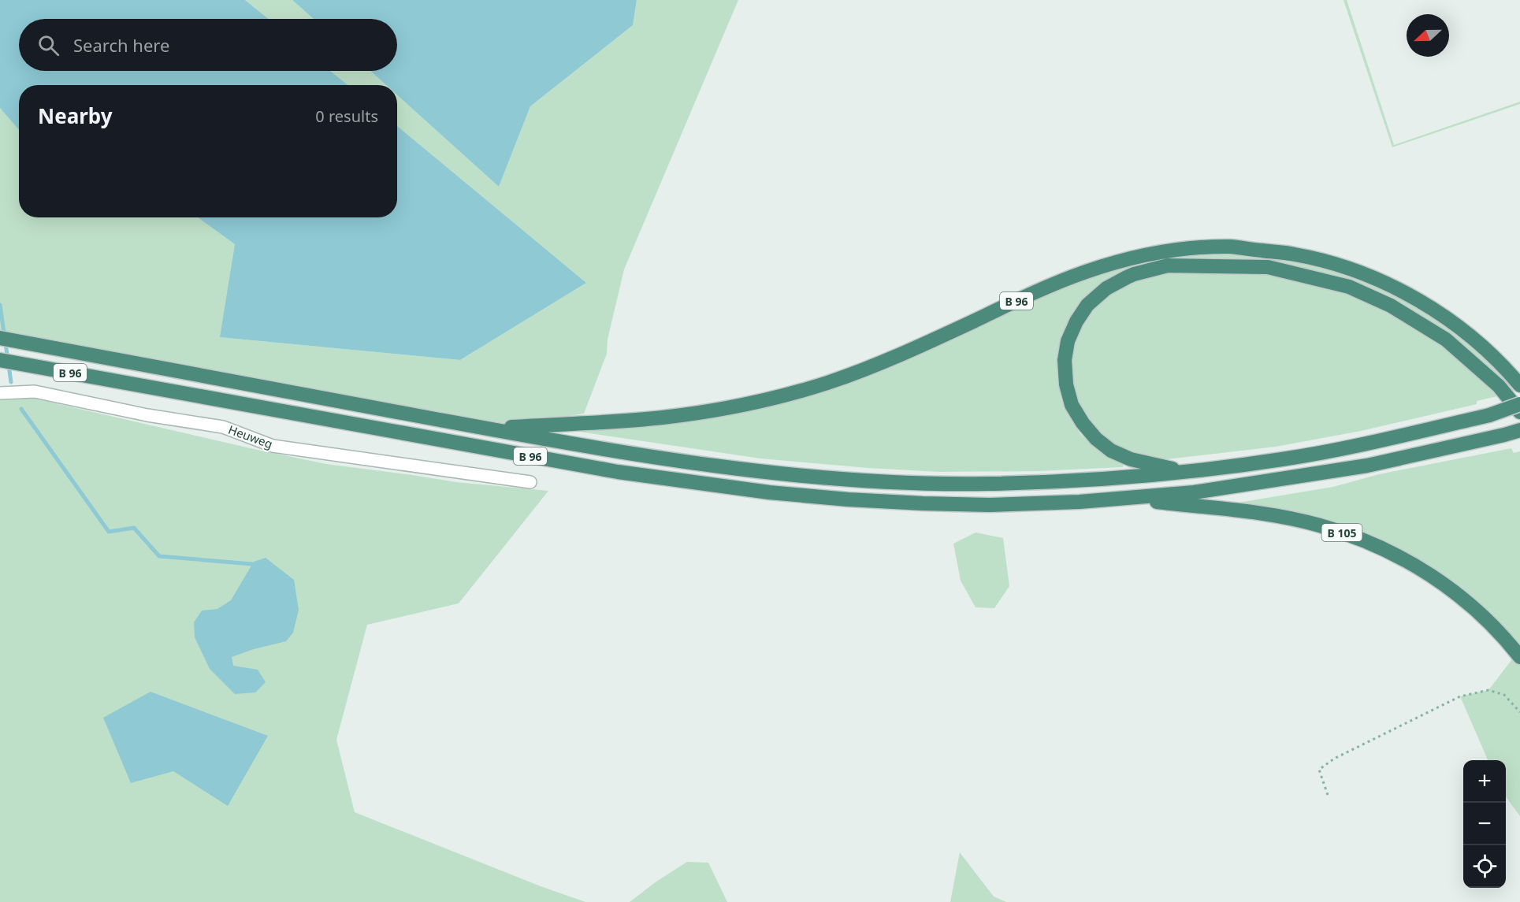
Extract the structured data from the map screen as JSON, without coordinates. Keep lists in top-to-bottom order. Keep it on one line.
{"streets":{"highway":["B 96","B 105"],"street":["Heuweg"]},"crossings":[["B 96","B 105"]],"north":"left","page":{"search":"Search here","heading":["Nearby","0 results"],"map_buttons":["+","−"]}}
